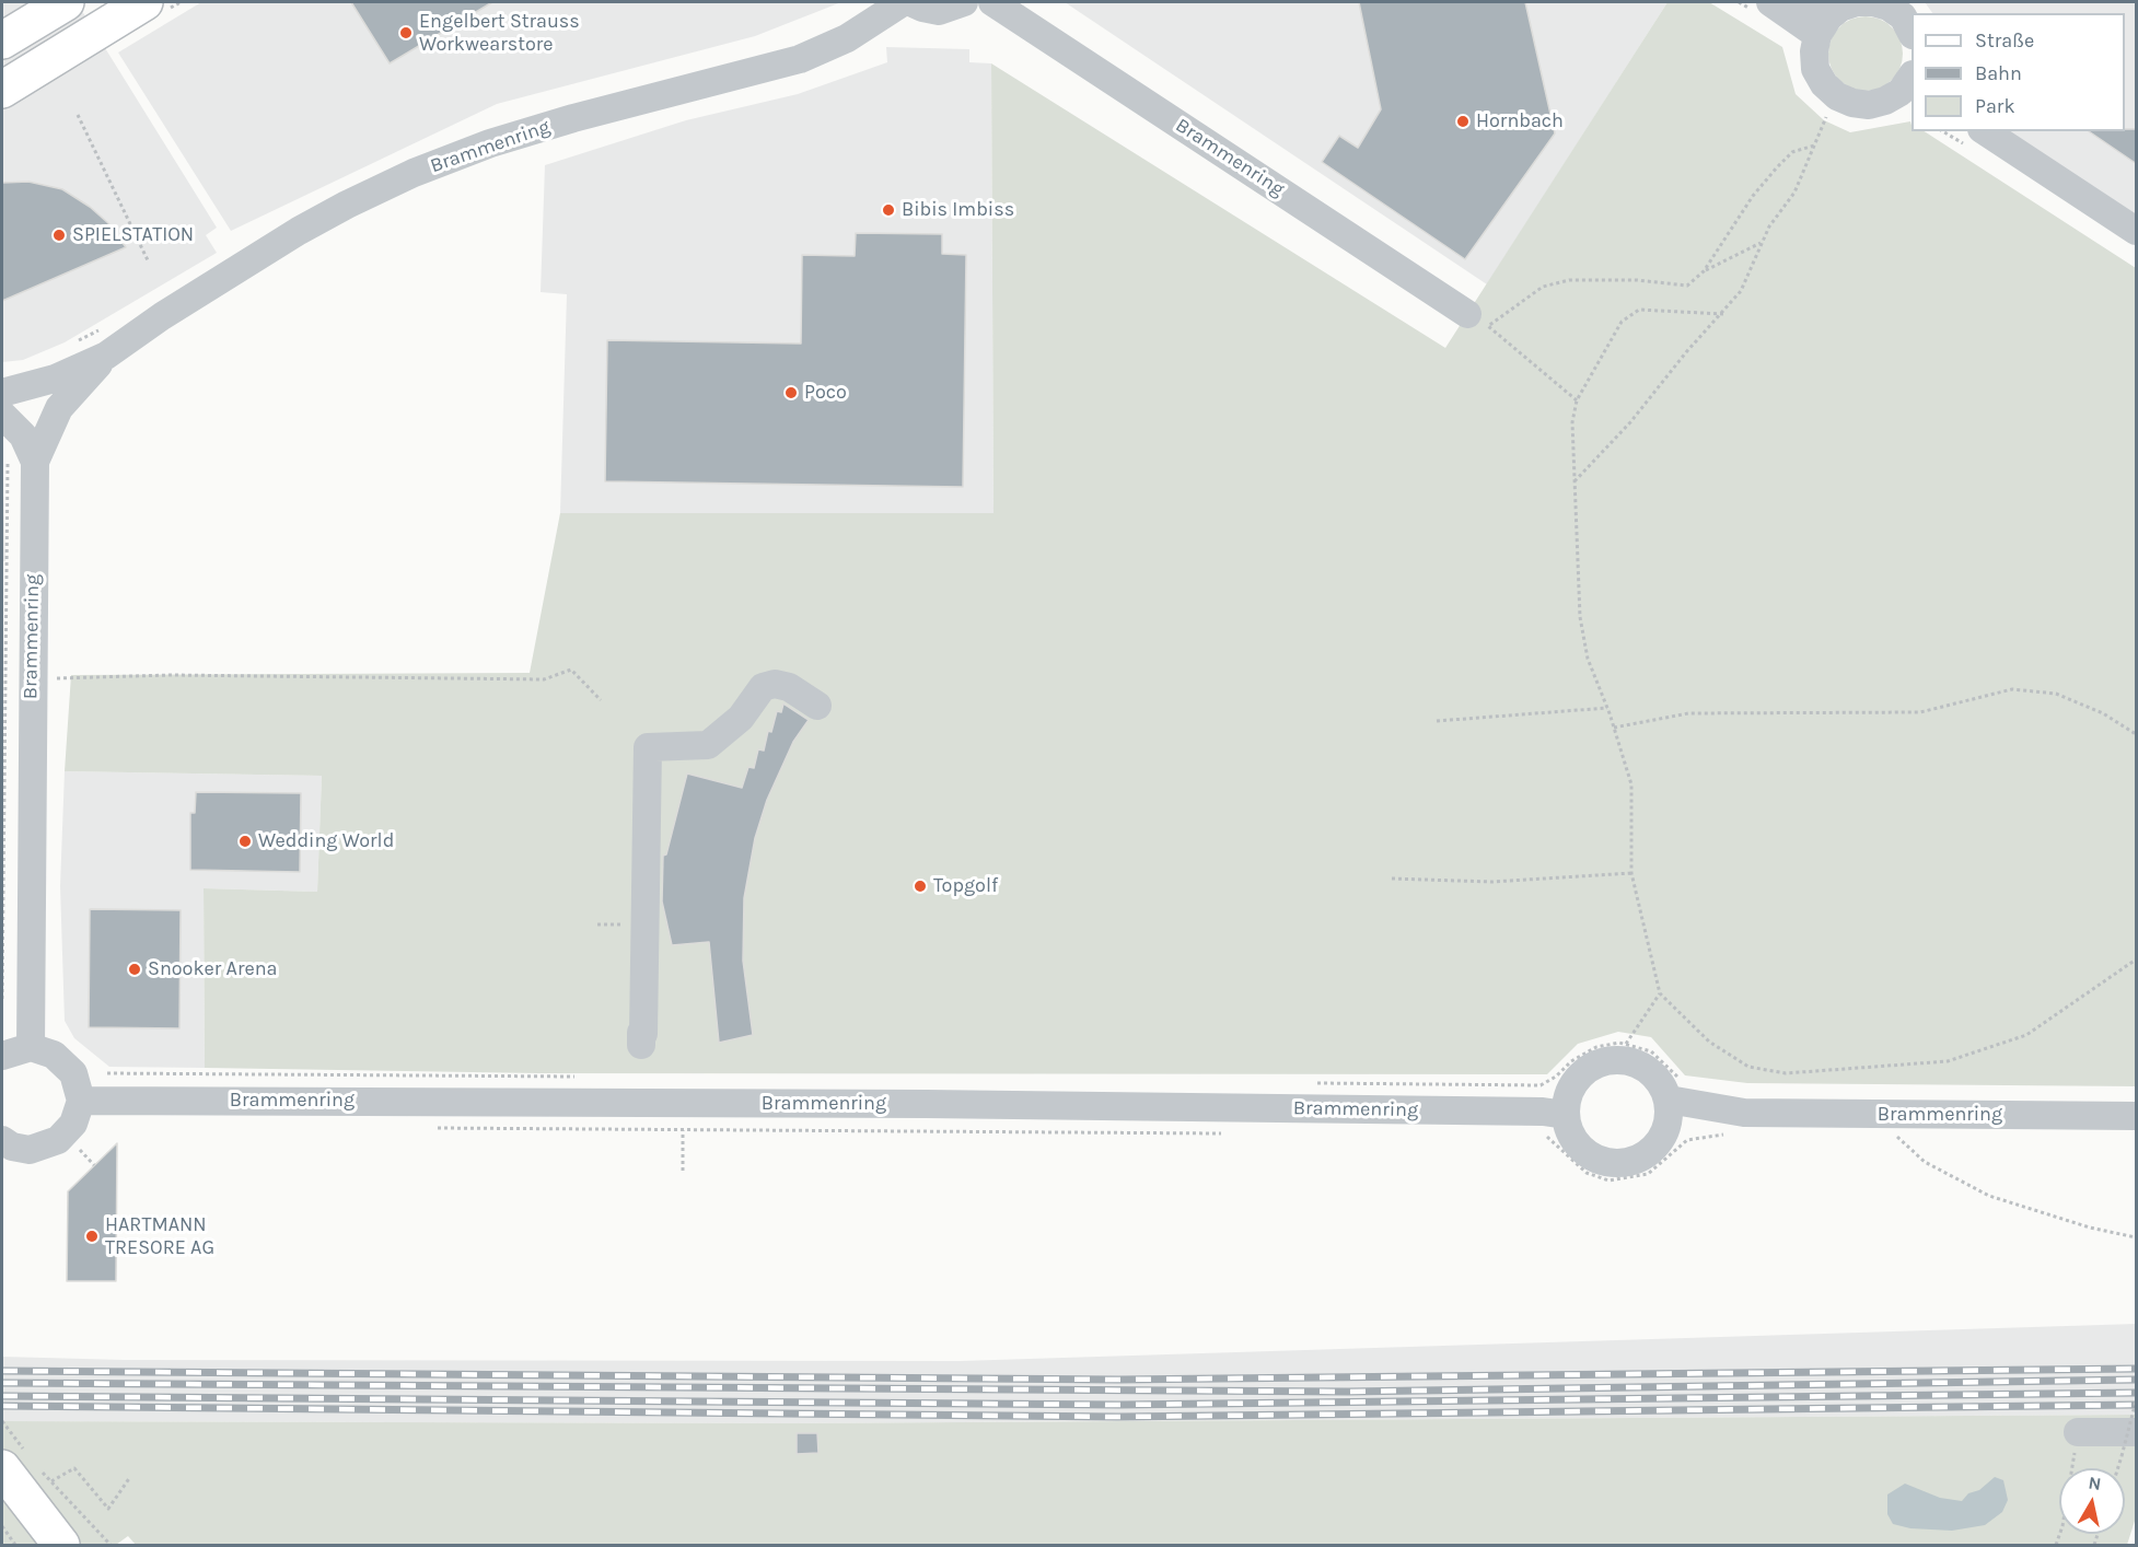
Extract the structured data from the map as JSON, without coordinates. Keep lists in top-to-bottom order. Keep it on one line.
{"streets":{"street":["Brammenring"]},"places":["Engelbert Strauss Workwearstore","Hornbach","Bibis Imbiss","SPIELSTATION","Poco","Wedding World","Topgolf","Snooker Arena","HARTMANN TRESORE AG"],"legend":["Straße","Bahn","Park"],"north":"top"}
